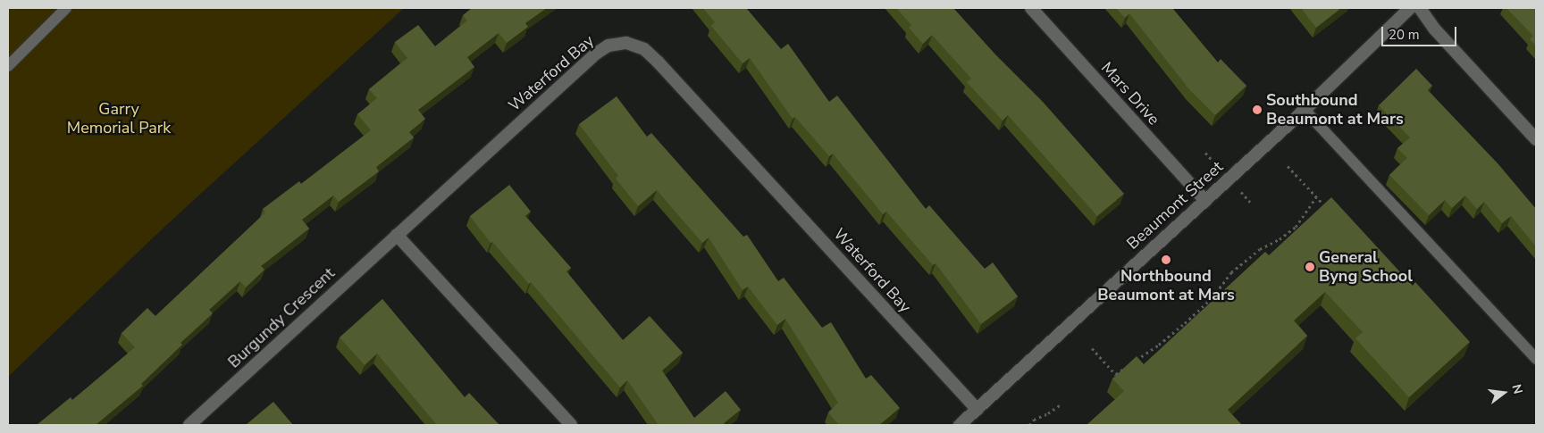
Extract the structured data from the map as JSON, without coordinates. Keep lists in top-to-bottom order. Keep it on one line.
{"streets":{"street":["Waterford Bay","Mars Drive","Beaumont Street","Burgundy Crescent"]},"crossings":[["Waterford Bay","Beaumont Street"],["Waterford Bay","Burgundy Crescent"],["Mars Drive","Beaumont Street"]],"parks":["Garry Memorial Park"],"places":["Southbound Beaumont at Mars","Northbound Beaumont at Mars","General Byng School"],"scale_bar":"20 m","north":"right"}
